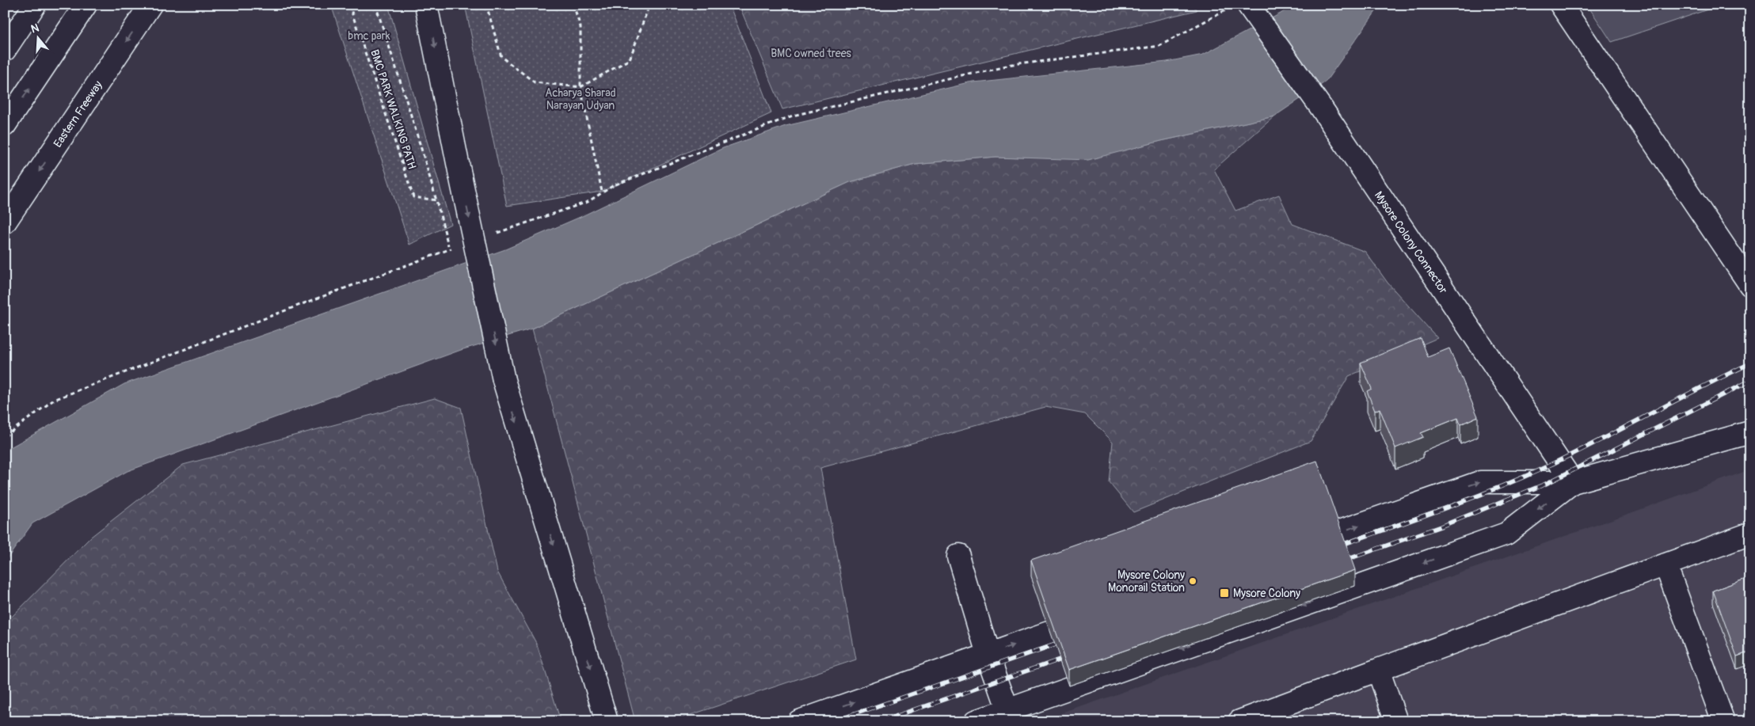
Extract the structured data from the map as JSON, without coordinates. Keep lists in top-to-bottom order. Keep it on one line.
{"streets":{"main road":["Eastern Freeway","Mysore Colony Connector"],"path":["BMC PARK WALKING PATH"]},"parks":["bmc park","BMC owned trees","Acharya Sharad Narayan Udyan"],"places":{"other":["Mysore Colony Monorail Station"],"transit":["Mysore Colony"]},"north":"top"}
